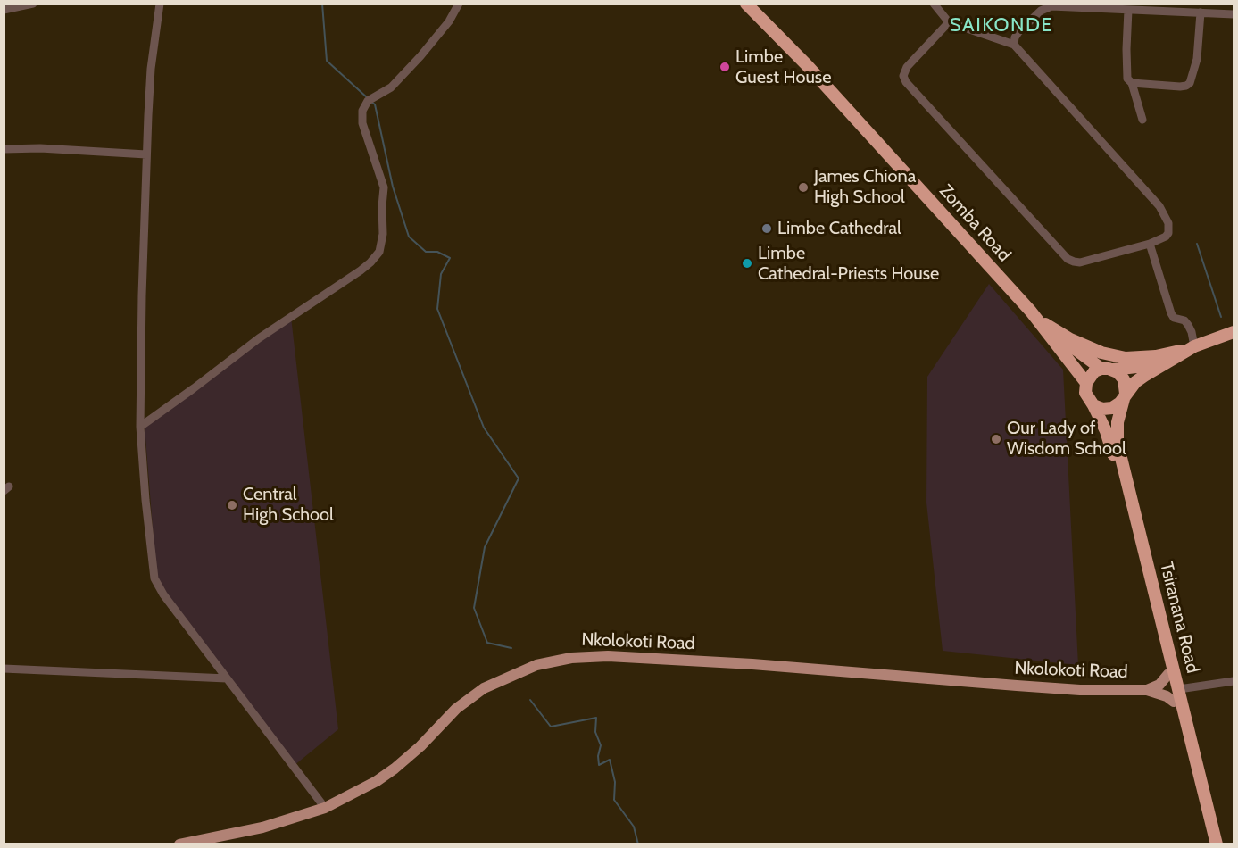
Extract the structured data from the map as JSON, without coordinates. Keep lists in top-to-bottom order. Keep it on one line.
{"streets":{"highway":["Zomba Road","Tsiranana Road"],"main road":["Nkolokoti Road"]},"crossings":[["Zomba Road","Tsiranana Road"],["Tsiranana Road","Nkolokoti Road"]],"districts":["SAIKONDE"],"places":["Limbe Guest House","James Chiona High School","Limbe Cathedral","Limbe Cathedral-Priests House","Our Lady of Wisdom School","Central High School"]}
